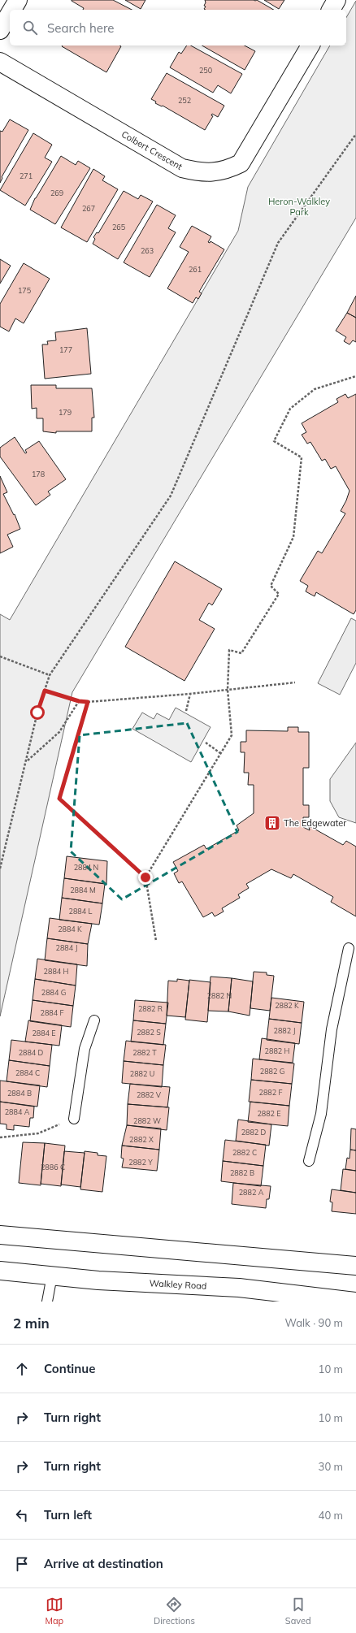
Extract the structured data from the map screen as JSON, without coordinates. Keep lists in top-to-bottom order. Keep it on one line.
{"streets":{"main road":["Colbert Crescent","Walkley Road"]},"parks":["Heron-Walkley Park"],"places":{"building":["The Edgewater"]},"house_numbers":["250","252","271","269","267","265","263","261","175","177","179","178","2884 N","2884 M","2884 L","2884 K","2884 J","2884 H","2884 G","2882 N","2882 K","2882 R","2884 F","2882 J","2882 S","2884 E","2882 H","2884 D","2882 T","2882 G","2884 C","2882 U","2882 F","2884 B","2882 V","2884 A","2882 E","2882 W","2882 D","2882 X","2882 C","2882 Y","2886 C","2882 B","2882 A"],"page":{"search":"Search here","heading":["2 min","Walk · 90 m"],"list":[["Continue","10 m"],["Turn right","10 m"],["Turn right","30 m"],["Turn left","40 m"],"Arrive at destination"],"nav":["Map","Directions","Saved"]}}
